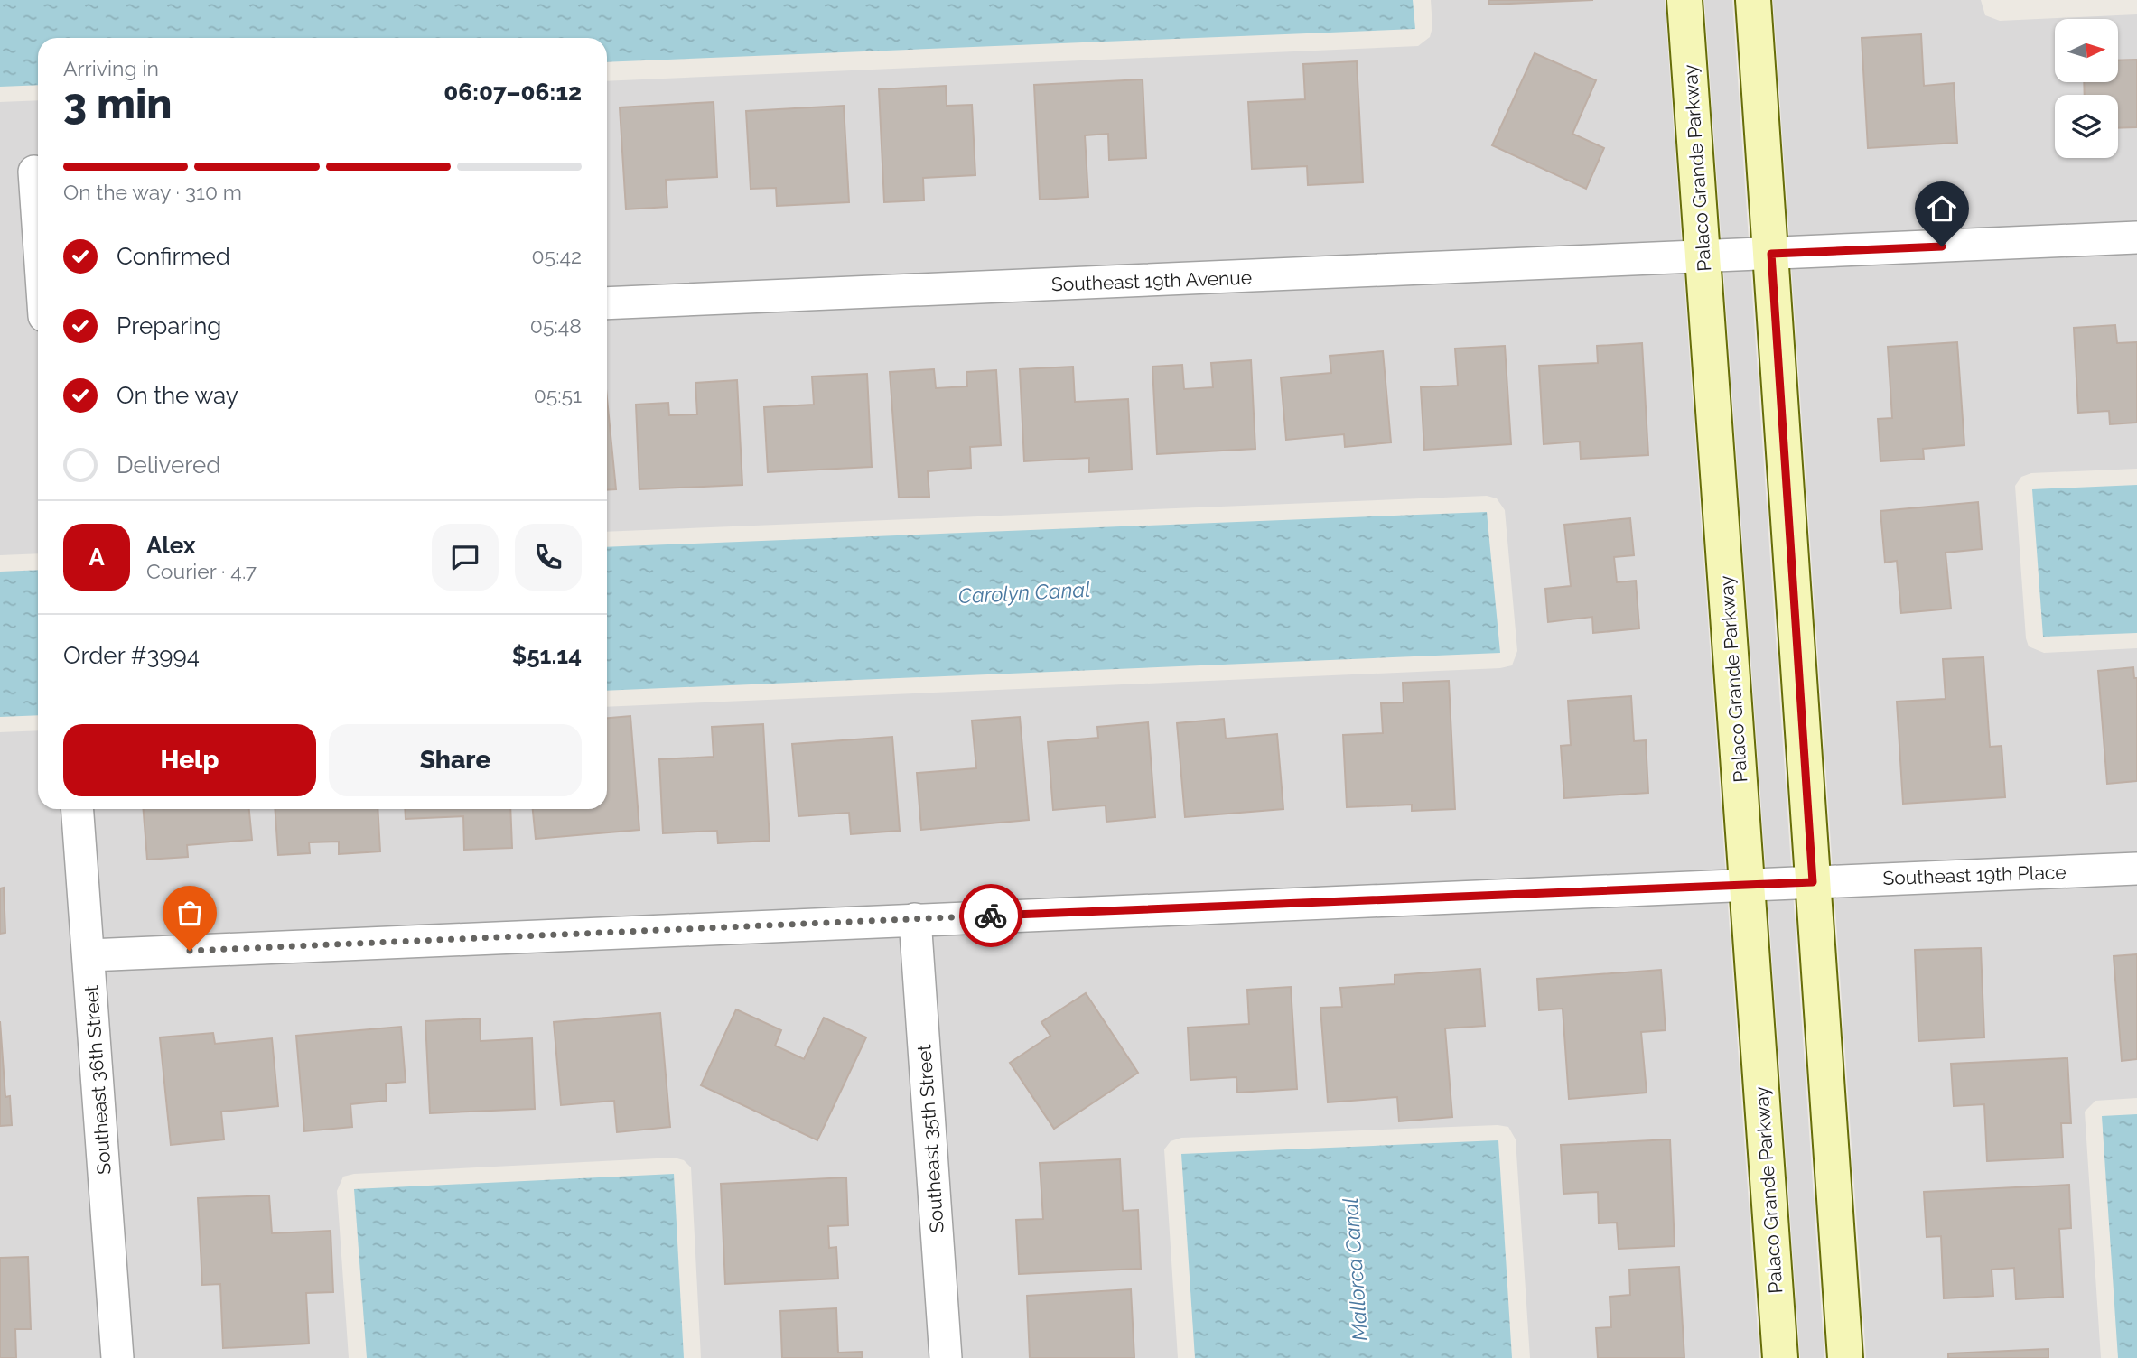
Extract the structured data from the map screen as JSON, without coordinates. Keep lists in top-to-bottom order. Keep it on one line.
{"streets":{"street":["Palaco Grande Parkway","Southeast 19th Avenue","Southeast 19th Place","Southeast 36th Street","Southeast 35th Street"]},"crossings":[["Palaco Grande Parkway","Southeast 19th Avenue"],["Palaco Grande Parkway","Southeast 19th Place"]],"water":["Carolyn Canal","Mallorca Canal"],"north":"right","page":{"heading":["3 min","Arriving in","06:07–06:12"],"panel":["Alex","Courier · 4.7","Order #3994","$51.14"],"bar":"On the way · 310 m","list":[["Confirmed","05:42"],["Preparing","05:48"],["On the way","05:51"],"Delivered"],"round":"A","buttons":["Help","Share"]}}
